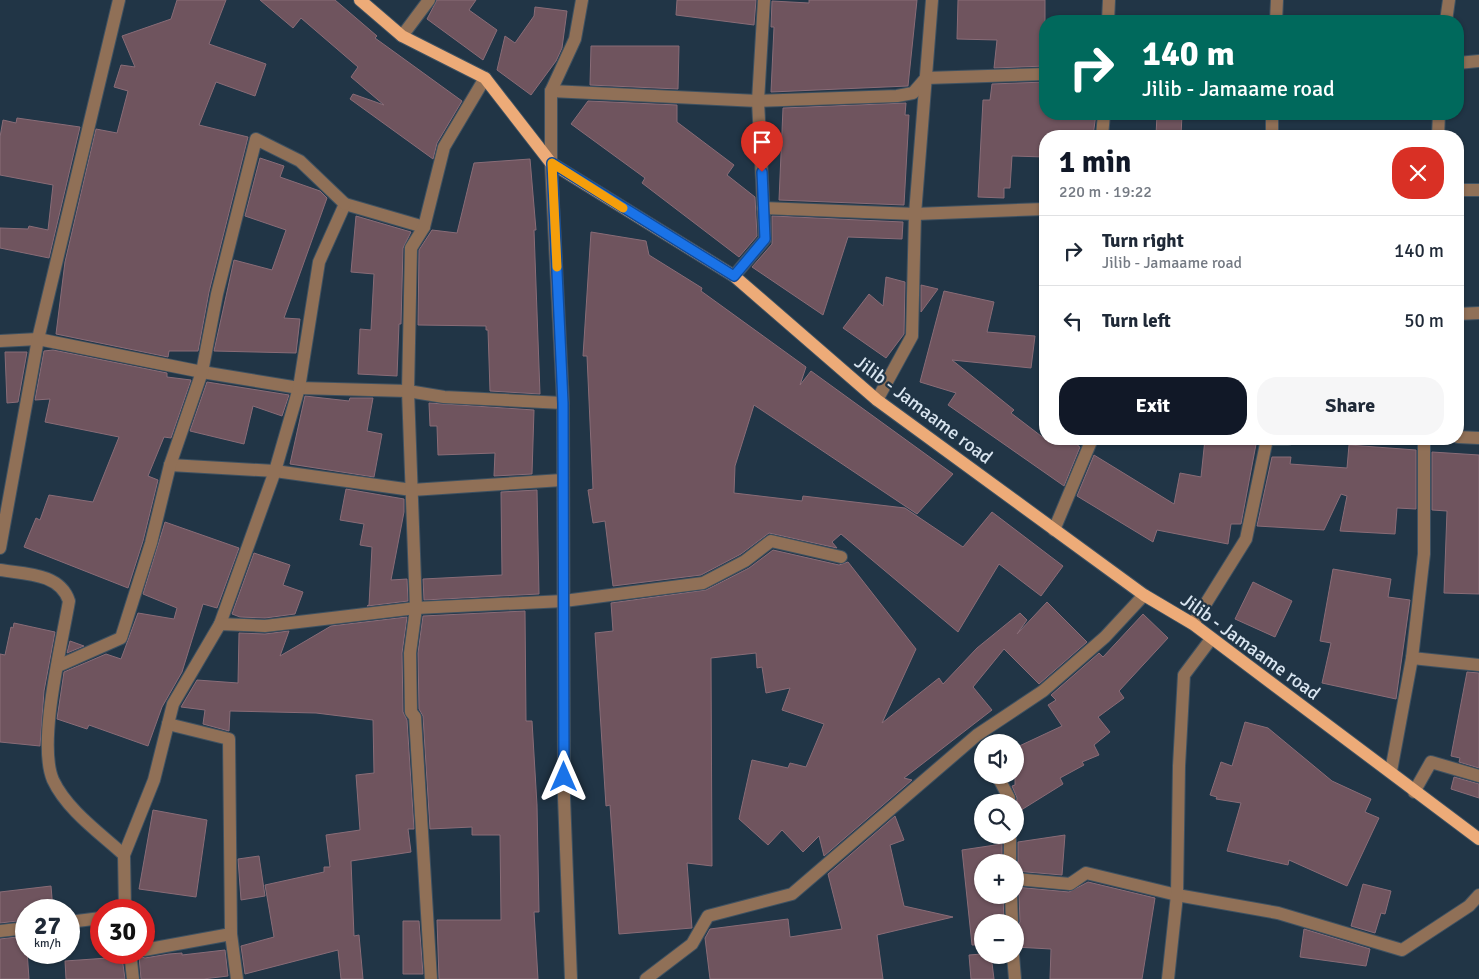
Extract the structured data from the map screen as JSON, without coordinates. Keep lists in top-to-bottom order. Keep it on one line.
{"streets":{"main road":["Jilib - Jamaame road"]},"page":{"turn":["140 m","Jilib - Jamaame road"],"heading":["1 min","220 m · 19:22"],"list":[{"name":"Turn right","note":"Jilib - Jamaame road","value":"140 m"},{"name":"Turn left","value":"50 m"}],"buttons":["Exit","Share"],"map_buttons":["+","−"],"speed":"27 km/h","limit":"30"}}
